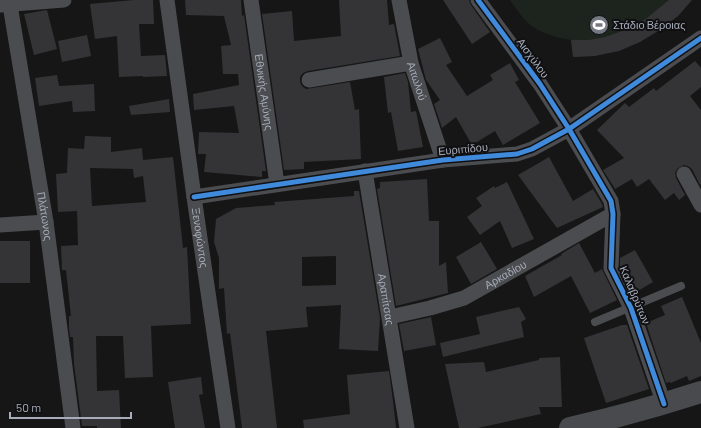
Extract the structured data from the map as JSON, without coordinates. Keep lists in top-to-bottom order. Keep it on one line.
{"streets":{"street":["Αισχύλου","Αιτωλού","Εθνικής Αμύνης","Ευριπίδου","Πλάτωνος","Ξενοφώντος","Αρκαδίου","Καλαβρύτων","Αραπίτσας"]},"crossings":[["Αισχύλου","Ευριπίδου"],["Αισχύλου","Καλαβρύτων"],["Αιτωλού","Ευριπίδου"],["Εθνικής Αμύνης","Ευριπίδου"],["Ευριπίδου","Ξενοφώντος"],["Ευριπίδου","Καλαβρύτων"],["Ευριπίδου","Αραπίτσας"],["Αρκαδίου","Καλαβρύτων"],["Αρκαδίου","Αραπίτσας"]],"places":{"sports":["Στάδιο Βέροιας"]},"scale_bar":"50 m"}
